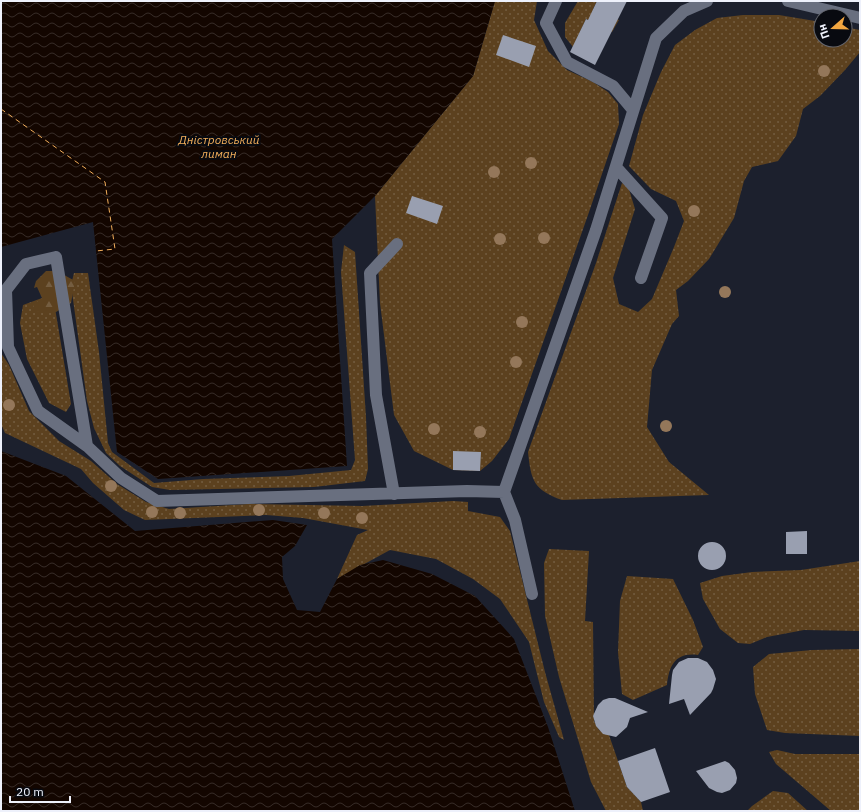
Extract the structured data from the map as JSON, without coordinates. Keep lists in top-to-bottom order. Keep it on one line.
{"water":["Дністровський лиман"],"scale_bar":"20 m","north":"left"}
